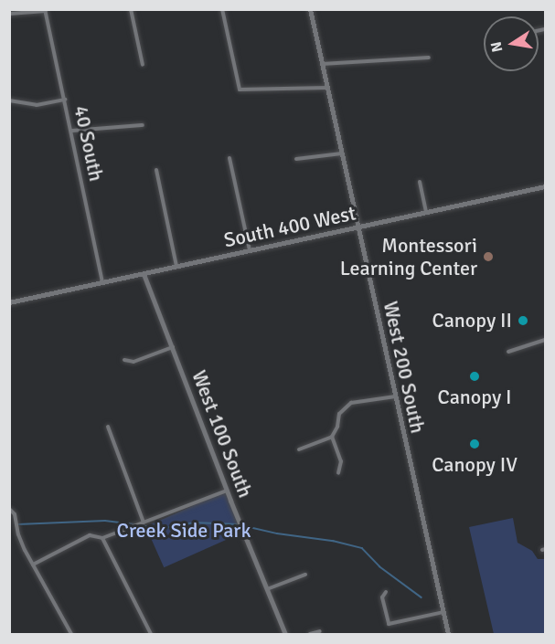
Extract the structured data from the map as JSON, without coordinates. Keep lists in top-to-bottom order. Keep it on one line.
{"streets":{"street":["40 South","South 400 West","West 200 South","West 100 South"]},"crossings":[["40 South","South 400 West"],["South 400 West","West 200 South"],["South 400 West","West 100 South"]],"parks":["Creek Side Park"],"places":["Montessori Learning Center","Canopy II","Canopy I","Canopy IV"],"north":"left"}
